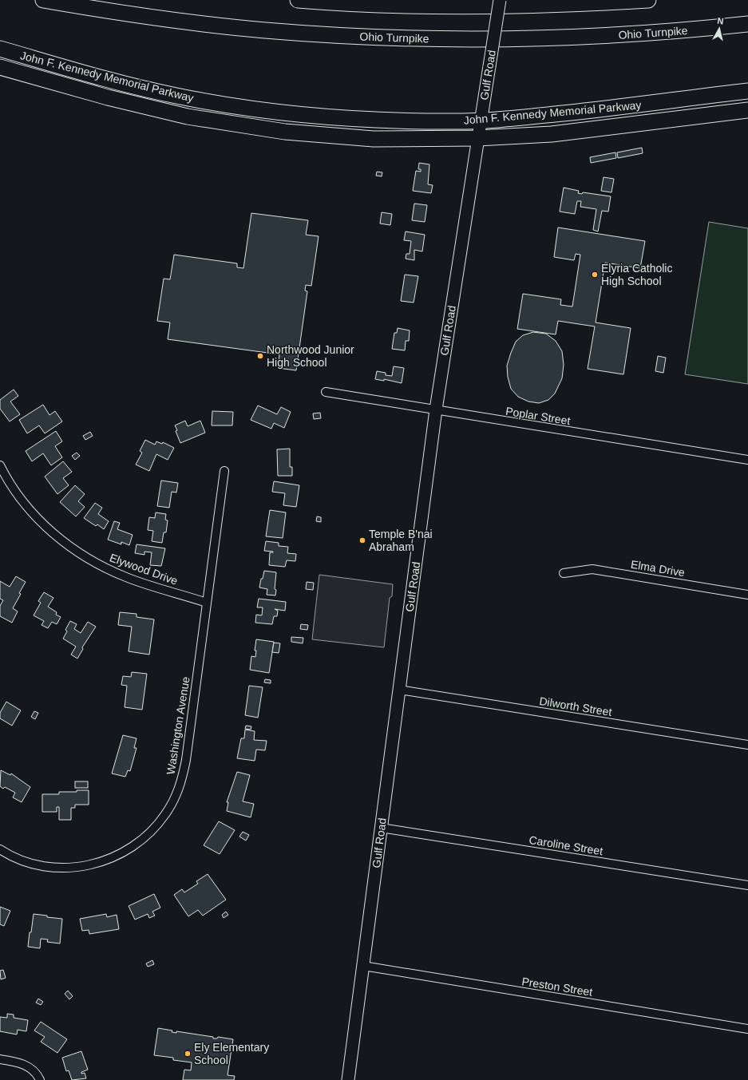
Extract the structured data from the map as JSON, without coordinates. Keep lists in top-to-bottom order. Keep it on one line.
{"streets":{"highway":["Ohio Turnpike","John F. Kennedy Memorial Parkway"],"street":["Gulf Road","Poplar Street","Elma Drive","Elywood Drive","Dilworth Street","Washington Avenue","Caroline Street","Preston Street"]},"crossings":[["Gulf Road","John F. Kennedy Memorial Parkway"],["Gulf Road","Poplar Street"],["Gulf Road","Dilworth Street"],["Gulf Road","Caroline Street"],["Gulf Road","Preston Street"],["Elywood Drive","Washington Avenue"]],"places":["Elyria Catholic High School","Northwood Junior High School","Temple B'nai Abraham","Ely Elementary School"],"north":"top"}
